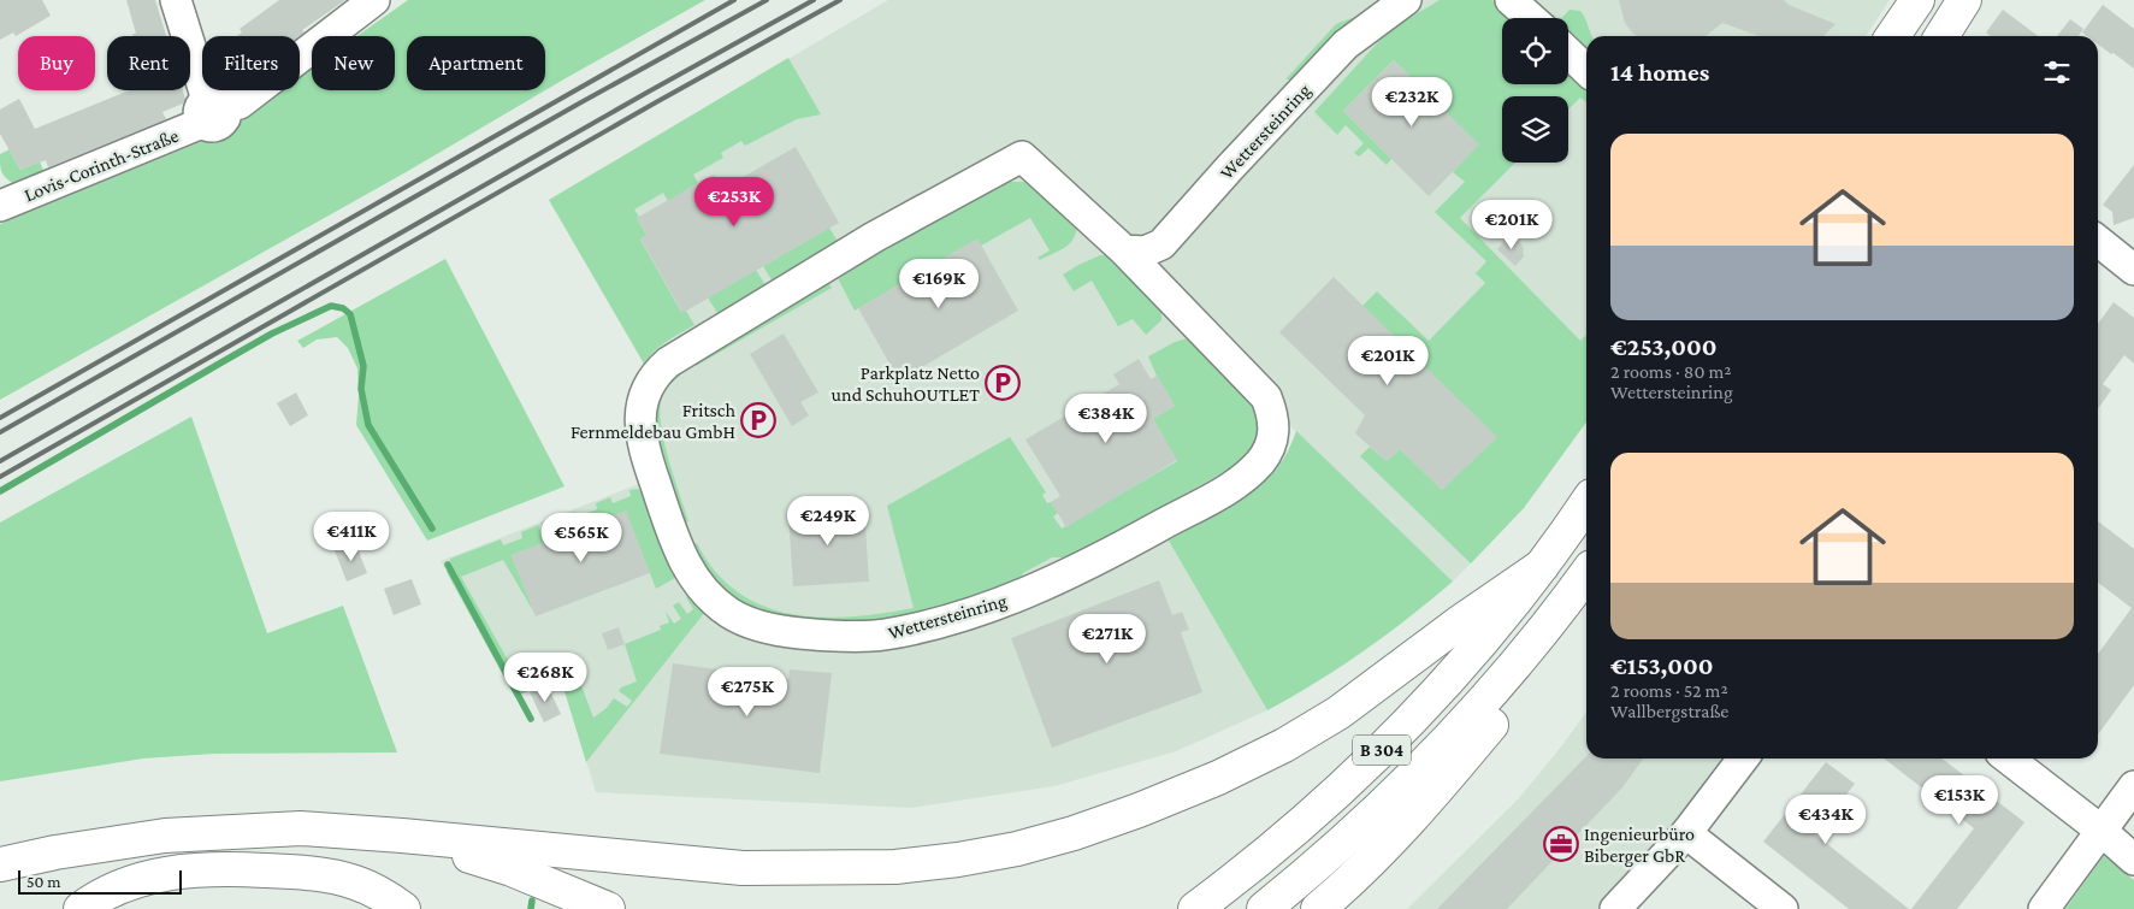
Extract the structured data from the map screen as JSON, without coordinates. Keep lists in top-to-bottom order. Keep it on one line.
{"streets":{"main road":["B 304"],"street":["Wettersteinring","Lovis-Corinth-Straße"]},"places":{"parking":["Parkplatz Netto und SchuhOUTLET","Fritsch Fernmeldebau GmbH"],"office":["Ingenieurbüro Biberger GbR"]},"scale_bar":"50 m","page":{"chip":["Buy","Rent","Filters","New","Apartment"],"heading":"14 homes","price":["€232K","€253K","€201K","€169K","€201K","€384K","€249K","€411K","€565K","€271K","€268K","€275K","€153K","€434K"],"list":[{"name":"€253,000","note":"2 rooms · 80 m² · Wettersteinring"},{"name":"€153,000","note":"2 rooms · 52 m² · Wallbergstraße"}],"scale":"50 m"}}
